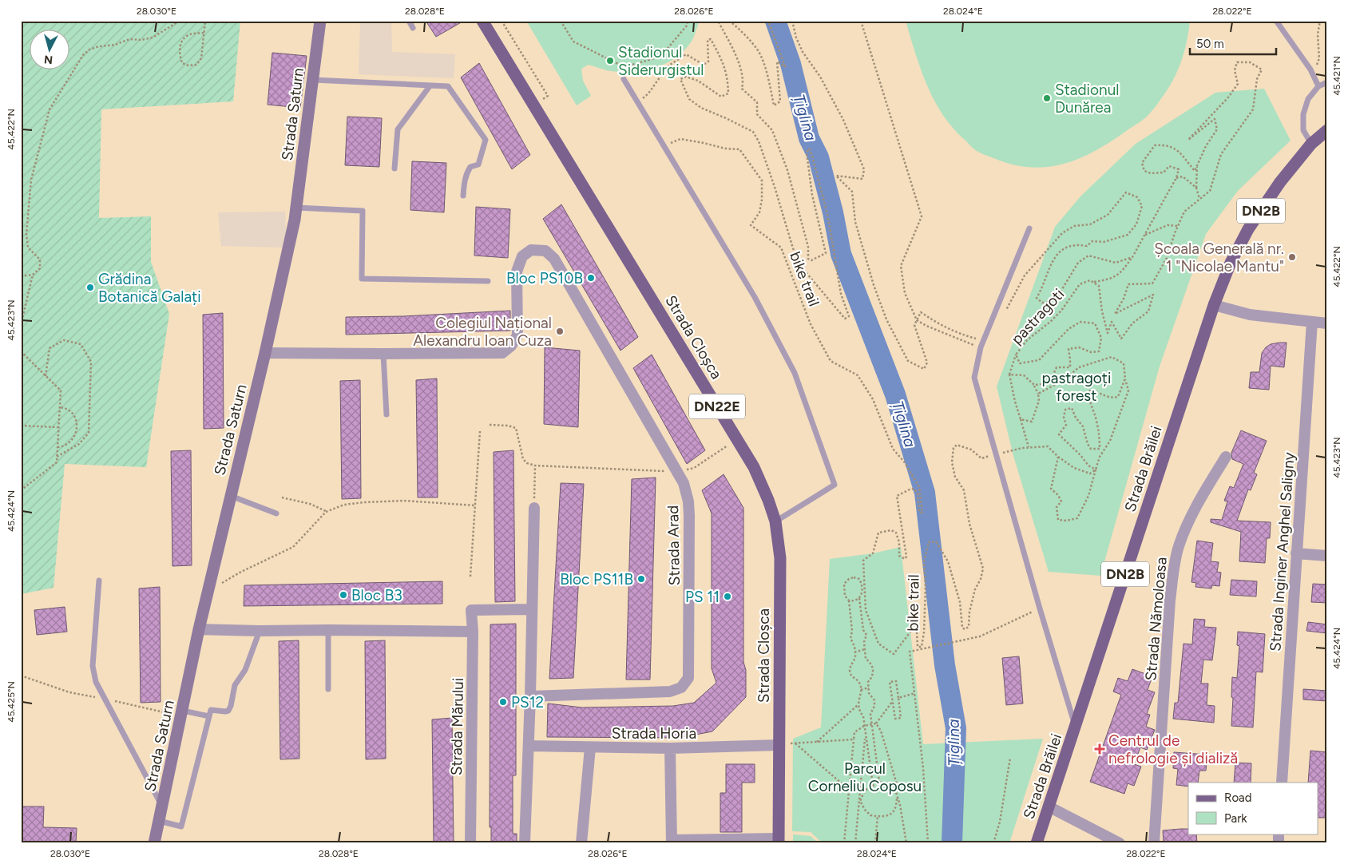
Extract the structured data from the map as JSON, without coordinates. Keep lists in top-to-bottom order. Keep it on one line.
{"streets":{"main road":["DN2B","Strada Cloșca","DN22E","Strada Brăilei"],"street":["Strada Saturn","Strada Arad","Strada Inginer Anghel Saligny","Strada Nămoloasa","Strada Mărului","Strada Horia"],"path":["bike trail","pastragoti"]},"crossings":[["Strada Cloșca","Strada Horia"]],"water":["Țiglina"],"parks":["pastragoți forest","Parcul Corneliu Coposu"],"places":{"other":["Stadionul Siderurgistul","Stadionul Dunărea","Școala Generală nr. 1 \"Nicolae Mantu\"","Bloc PS10B","Grădina Botanică Galați","Colegiul Național Alexandru Ioan Cuza","Bloc PS11B","Bloc B3","PS 11","PS12"],"health":["Centrul de nefrologie și dializă"]},"legend":["Road","Park"],"scale_bar":"50 m","north":"bottom","coordinates":["28.030°E","28.028°E","28.026°E","28.024°E","28.022°E","45.421°N","45.422°N","45.423°N","45.424°N","45.425°N"]}
